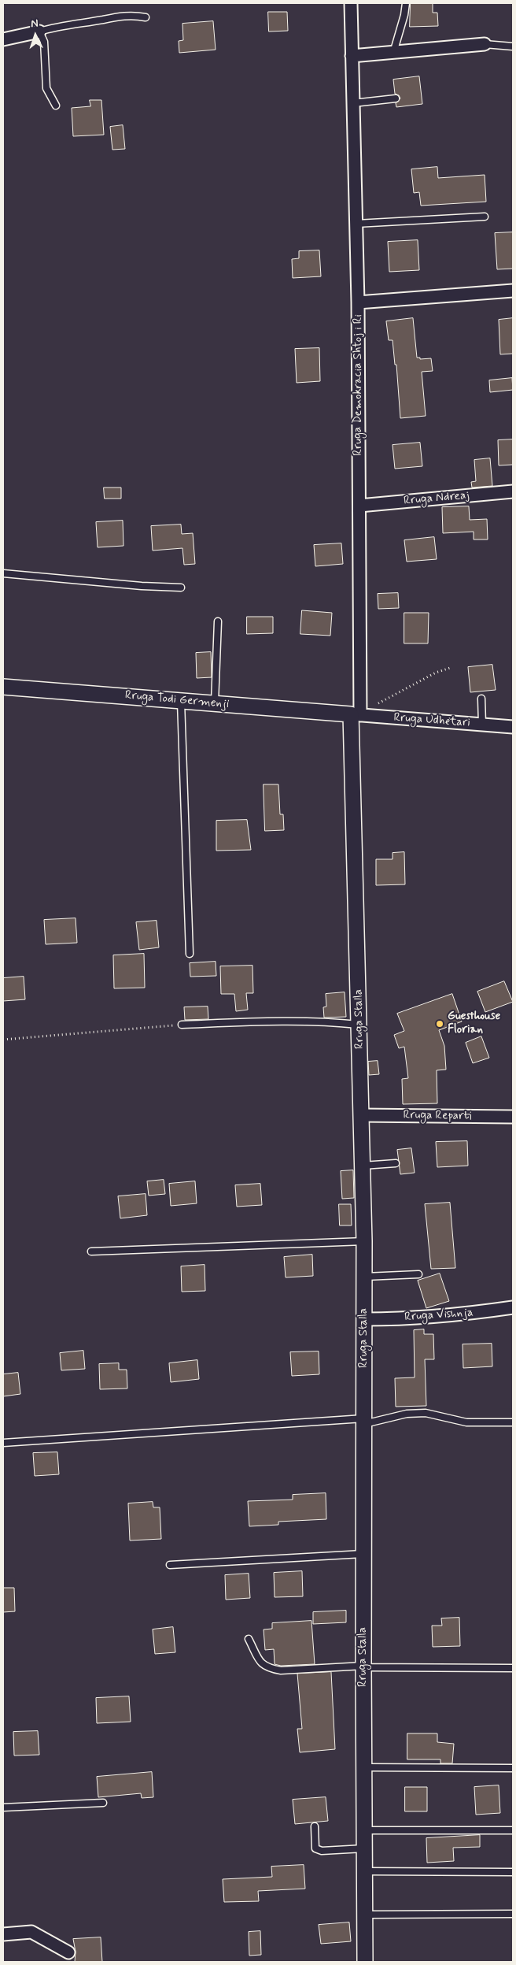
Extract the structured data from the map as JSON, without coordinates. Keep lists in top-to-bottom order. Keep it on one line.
{"streets":{"street":["Rruga Demokracia Shtoj i Ri","Rruga Ndreaj","Rruga Todi Germenji","Rruga Udhëtari","Rruga Stalla","Rruga Reparti","Rruga Vishnja"]},"crossings":[["Rruga Demokracia Shtoj i Ri","Rruga Ndreaj"],["Rruga Demokracia Shtoj i Ri","Rruga Todi Germenji"],["Rruga Demokracia Shtoj i Ri","Rruga Udhëtari"],["Rruga Demokracia Shtoj i Ri","Rruga Stalla"],["Rruga Todi Germenji","Rruga Udhëtari"],["Rruga Todi Germenji","Rruga Stalla"],["Rruga Udhëtari","Rruga Stalla"],["Rruga Stalla","Rruga Reparti"],["Rruga Stalla","Rruga Vishnja"]],"places":["Guesthouse Florian"],"north":"top"}
